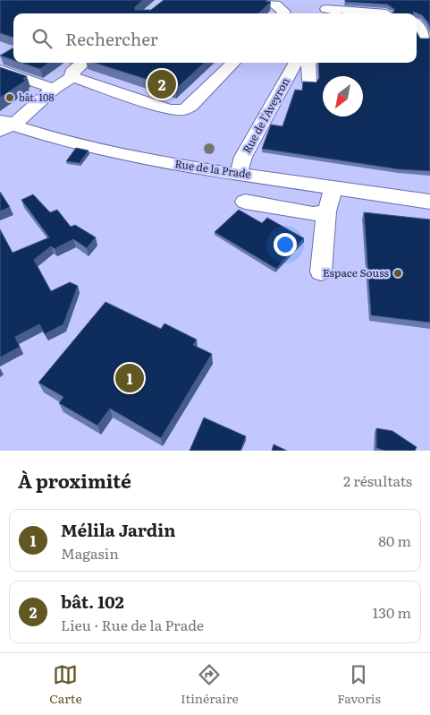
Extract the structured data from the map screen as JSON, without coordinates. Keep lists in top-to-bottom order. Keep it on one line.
{"streets":{"street":["Rue de l'Aveyron","Rue de la Prade"]},"crossings":[["Rue de l'Aveyron","Rue de la Prade"]],"places":["bât. 108","Espace Souss"],"north":"bottom left","page":{"search":"Rechercher","pins":["2","1"],"heading":["À proximité","2 résultats"],"list":[{"mark":"1","name":"Mélila Jardin","note":"Magasin","value":"80 m"},{"mark":"2","name":"bât. 102","note":"Lieu · Rue de la Prade","value":"130 m"}],"nav":["Carte","Itinéraire","Favoris"]}}
